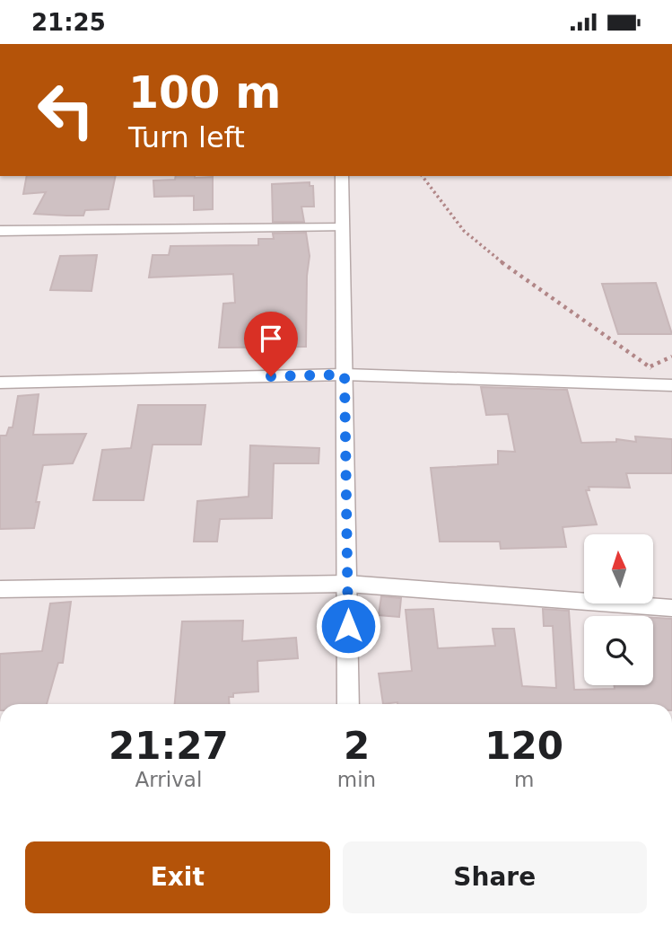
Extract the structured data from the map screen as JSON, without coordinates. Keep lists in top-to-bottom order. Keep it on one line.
{"north":"top","page":{"status":"21:25","turn":["100 m","Turn left"],"eta":["21:27","Arrival","2","min","120","m"],"buttons":["Exit","Share"]}}
